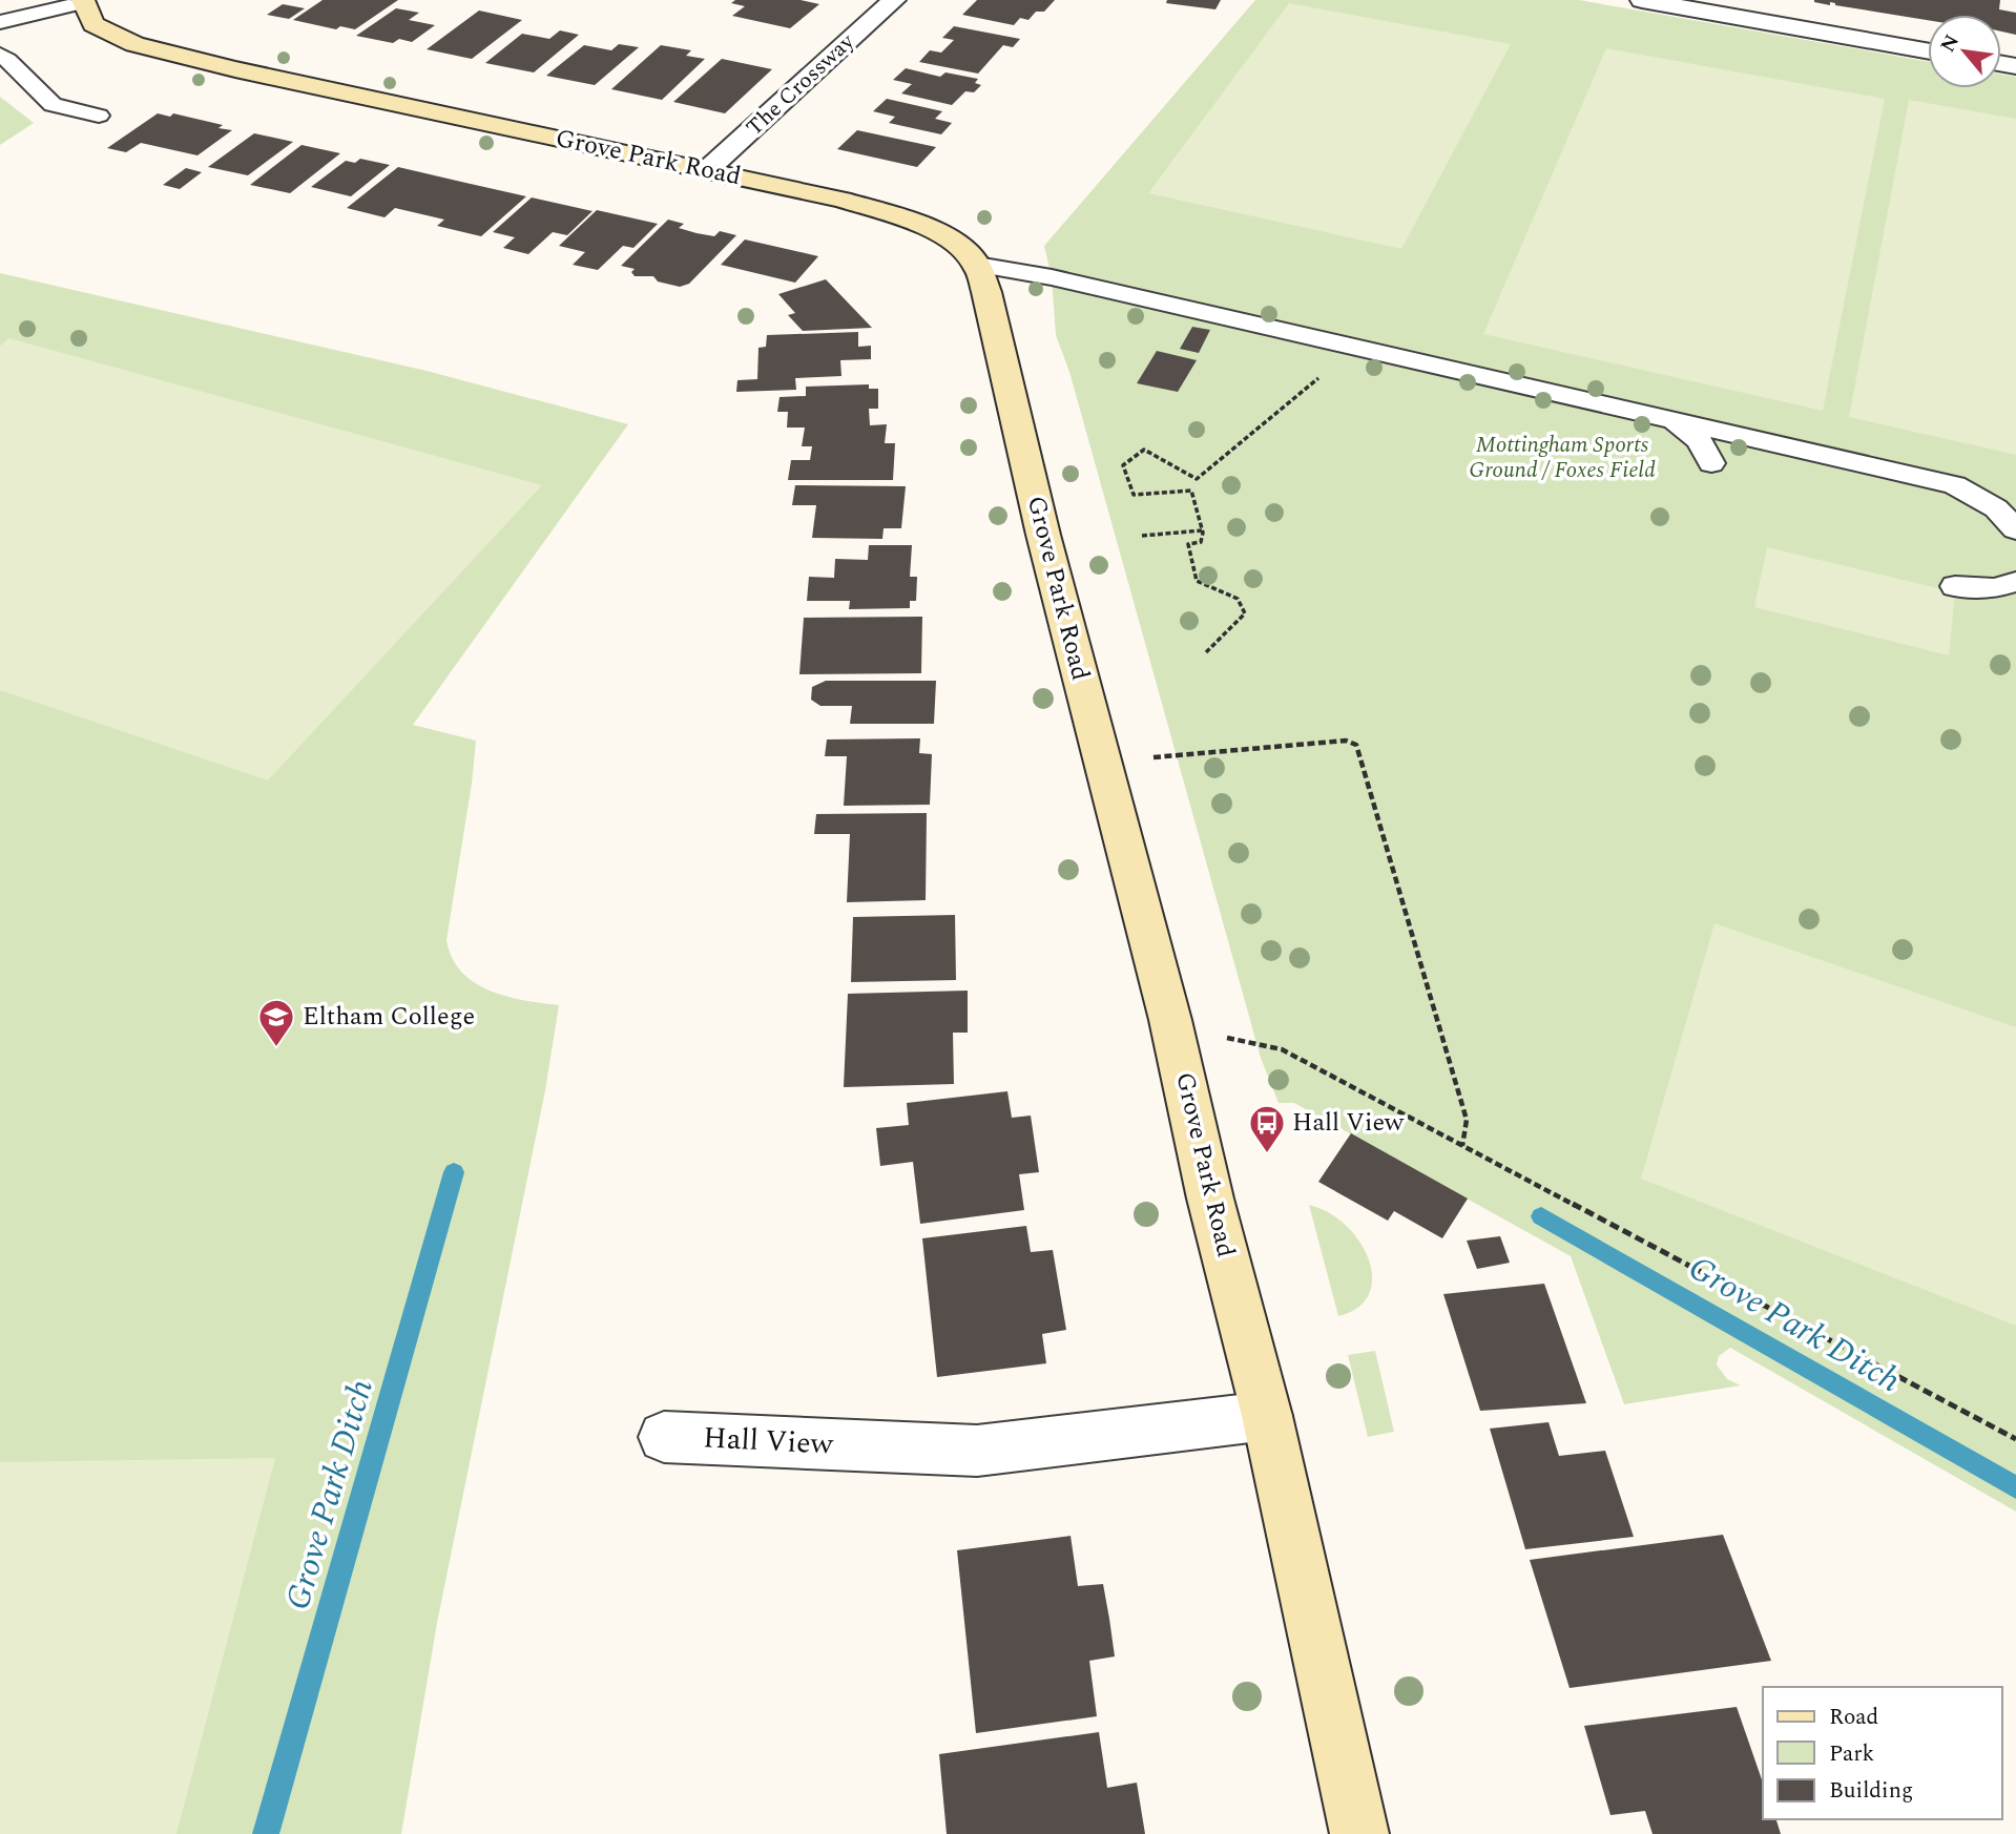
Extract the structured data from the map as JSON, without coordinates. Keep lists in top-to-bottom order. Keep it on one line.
{"streets":{"main road":["Grove Park Road"],"street":["The Crossway","Hall View"]},"crossings":[["The Crossway","Grove Park Road"],["Grove Park Road","Hall View"]],"water":["Grove Park Ditch"],"parks":["Mottingham Sports Ground / Foxes Field"],"places":{"school or university":["Eltham College"],"bus stop":["Hall View"]},"legend":["Road","Park","Building"],"north":"top left"}
